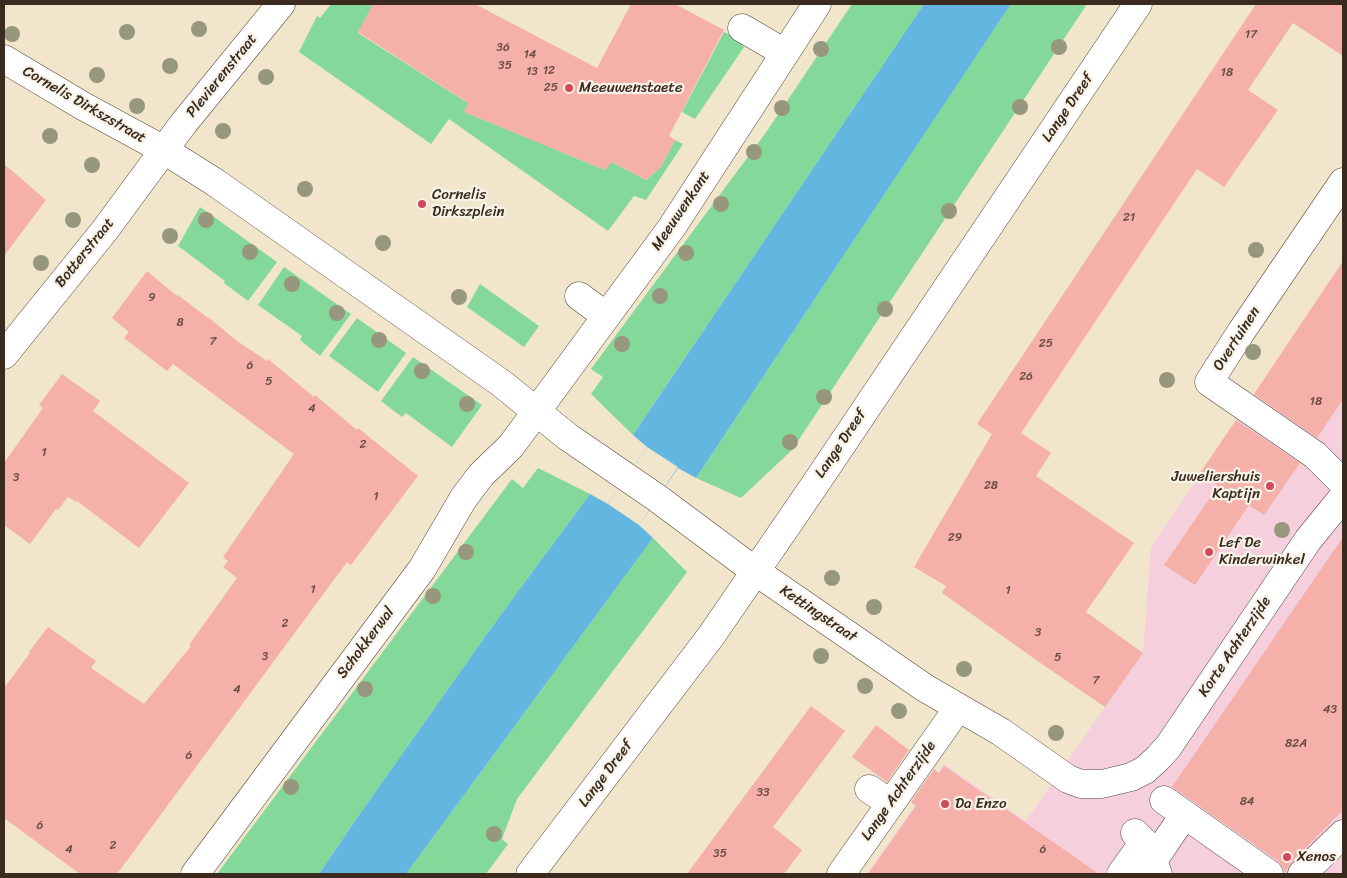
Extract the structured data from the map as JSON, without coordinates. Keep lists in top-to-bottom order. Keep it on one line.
{"streets":{"street":["Plevierenstraat","Cornelis Dirkszstraat","Lange Dreef","Meeuwenkant","Botterstraat","Overtuinen","Kettingstraat","Schokkerwal","Korte Achterzijde","Lange Achterzijde"]},"crossings":[["Plevierenstraat","Cornelis Dirkszstraat"],["Plevierenstraat","Botterstraat"],["Cornelis Dirkszstraat","Botterstraat"],["Lange Dreef","Kettingstraat"],["Meeuwenkant","Kettingstraat"],["Meeuwenkant","Schokkerwal"],["Kettingstraat","Schokkerwal"],["Kettingstraat","Korte Achterzijde"],["Kettingstraat","Lange Achterzijde"]],"places":["Meeuwenstaete","Cornelis Dirkszplein","Juweliershuis Kaptijn","Lef De Kinderwinkel","Da Enzo","Xenos"],"house_numbers":["17","36","14","35","12","13","18","25","21","9","8","7","25","6","26","5","18","4","2","1","3","28","1","29","1","1","2","3","3","5","7","4","43","82A","6","33","84","6","2","4","6","35"]}
